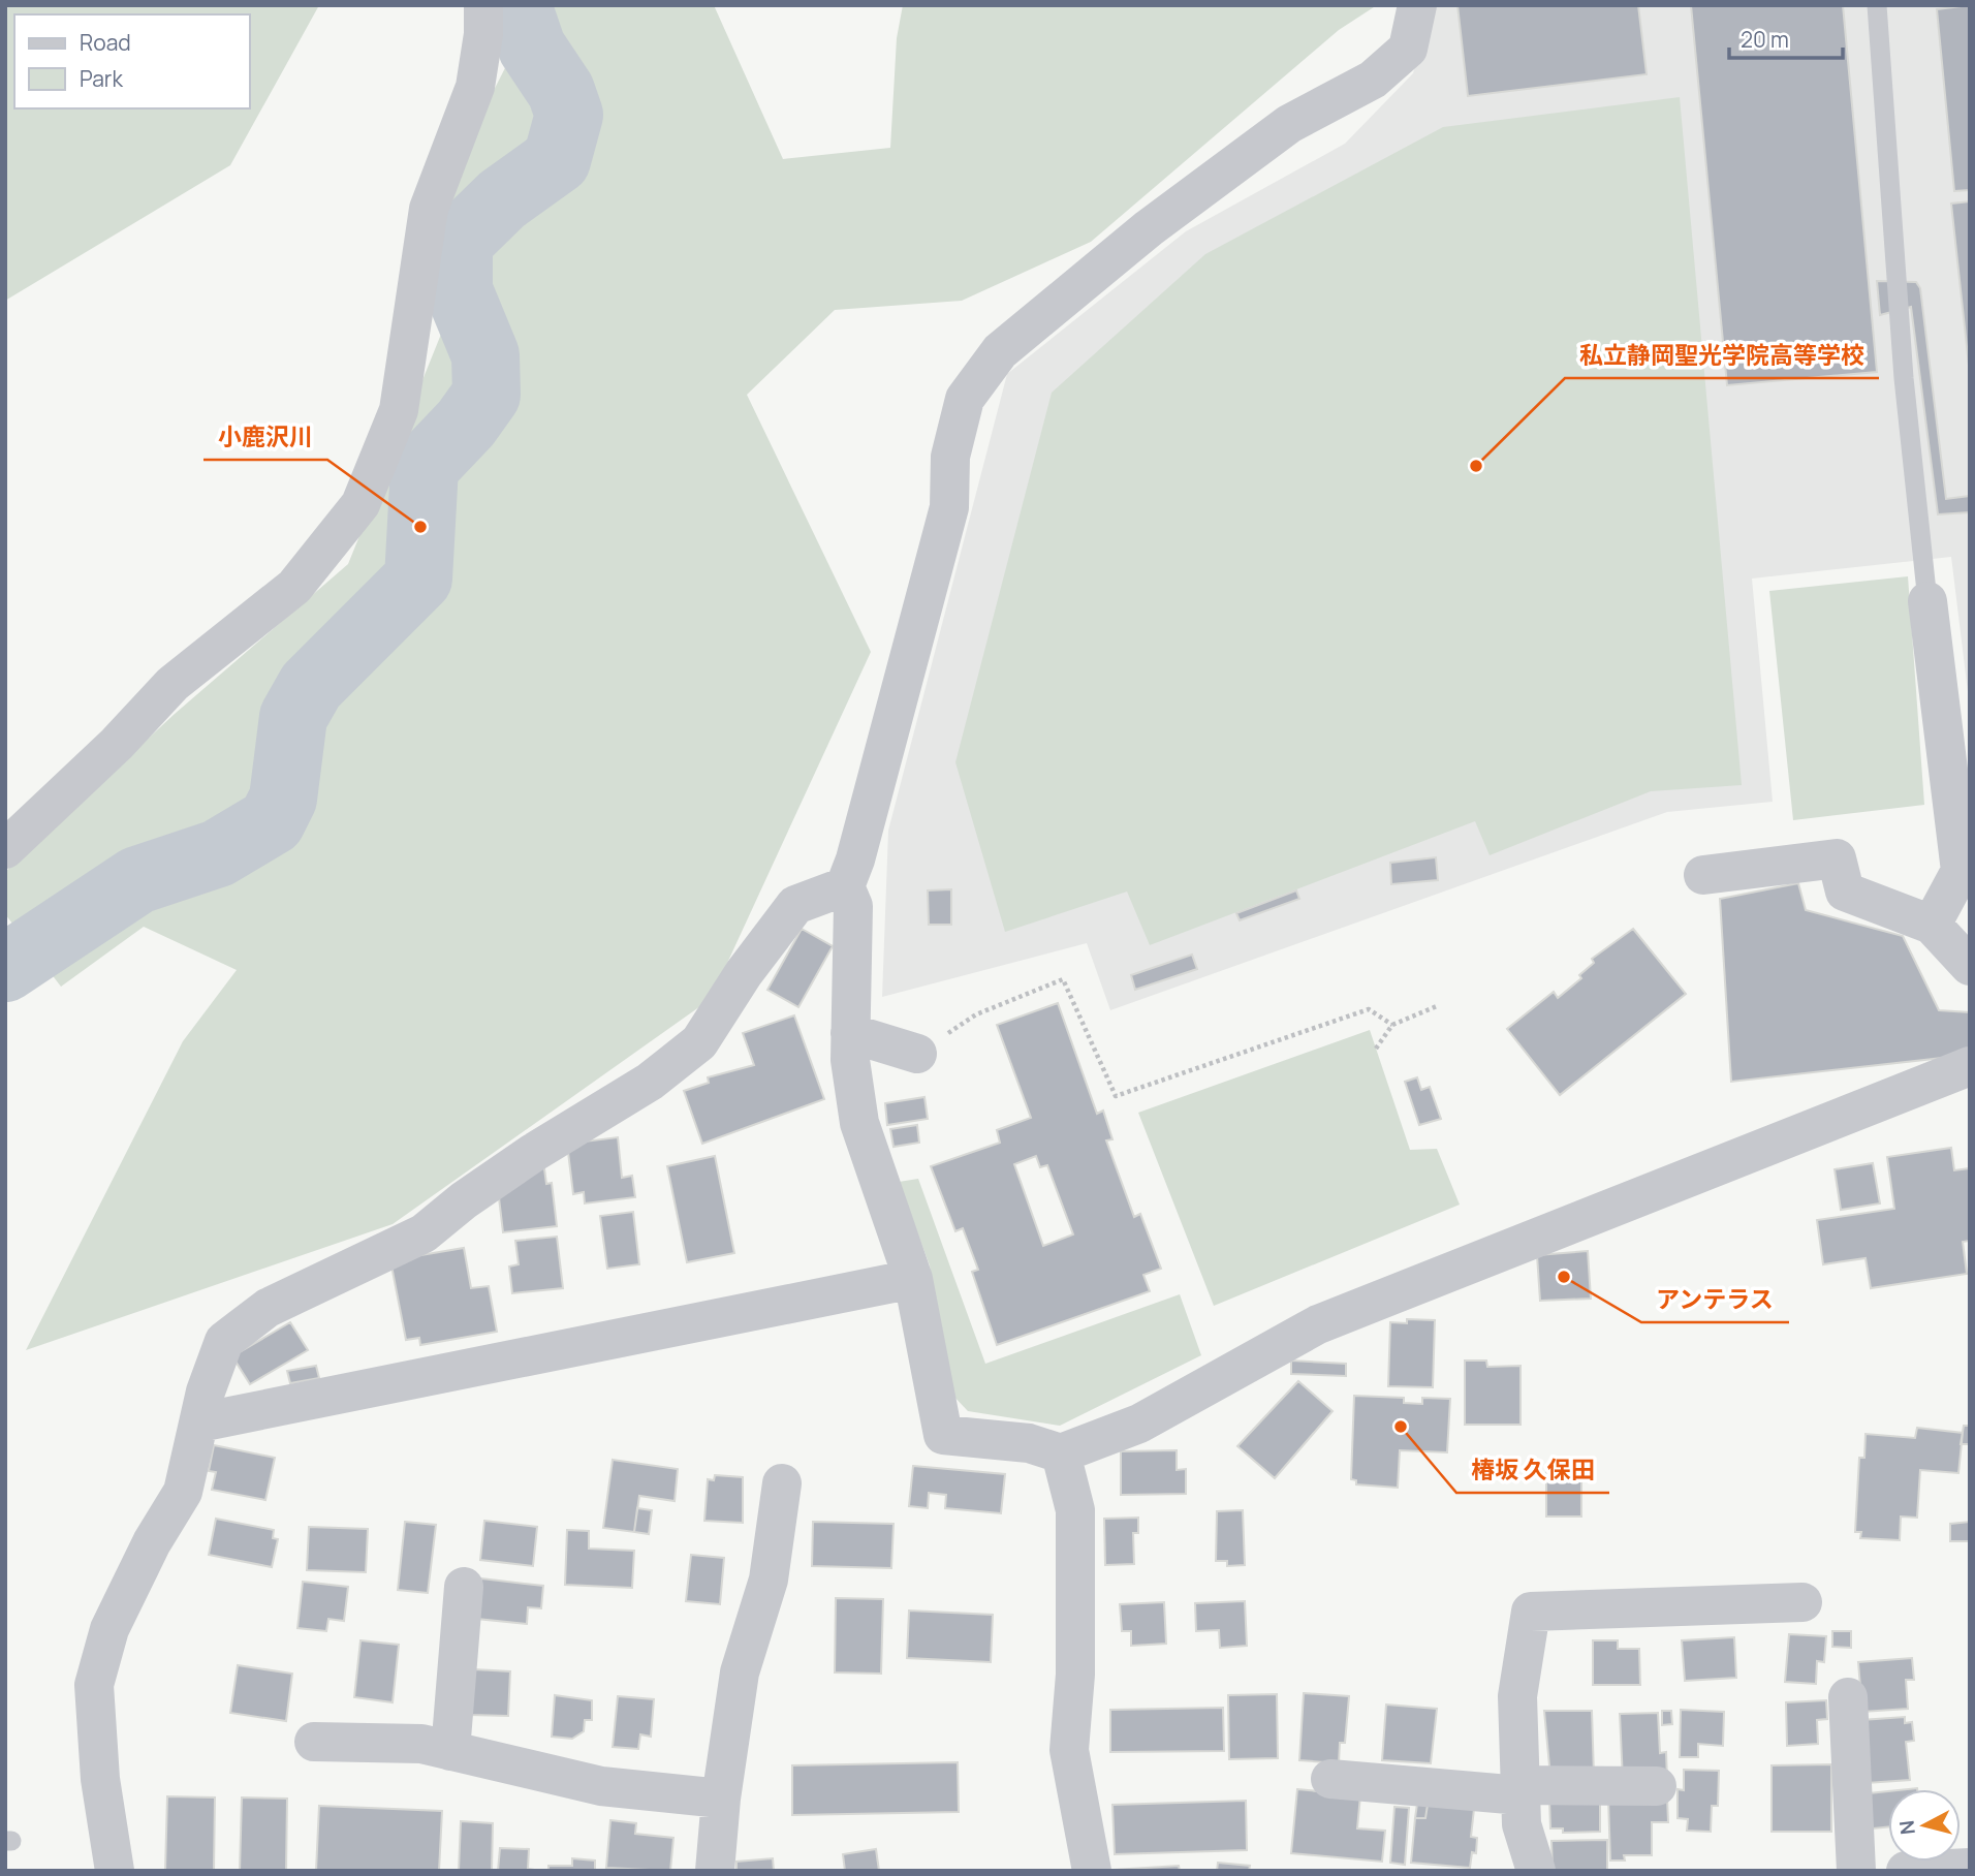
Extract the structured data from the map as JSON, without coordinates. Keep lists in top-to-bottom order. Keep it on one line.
{"places":["私立静岡聖光学院高等学校","小鹿沢川","アンテラス","椿坂 久保田"],"legend":["Road","Park"],"scale_bar":"20 m","north":"left"}
